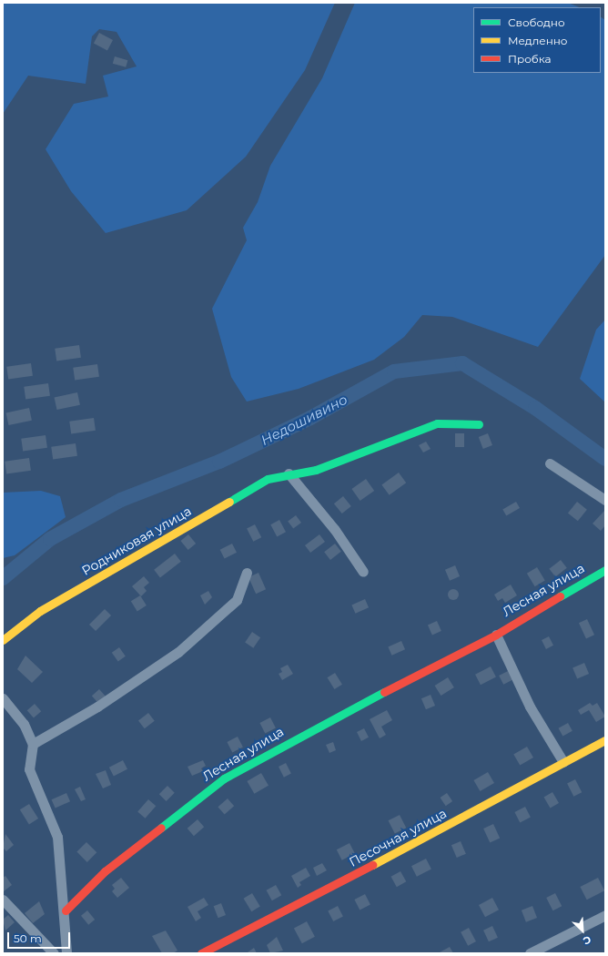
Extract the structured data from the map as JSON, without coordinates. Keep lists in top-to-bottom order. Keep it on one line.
{"streets":{"street":["Родниковая улица","Лесная улица","Песочная улица"]},"crossings":[["Лесная улица","Песочная улица"]],"water":["Недошивино"],"legend":["Свободно","Медленно","Пробка"],"scale_bar":"50 m","north":"bottom right"}
